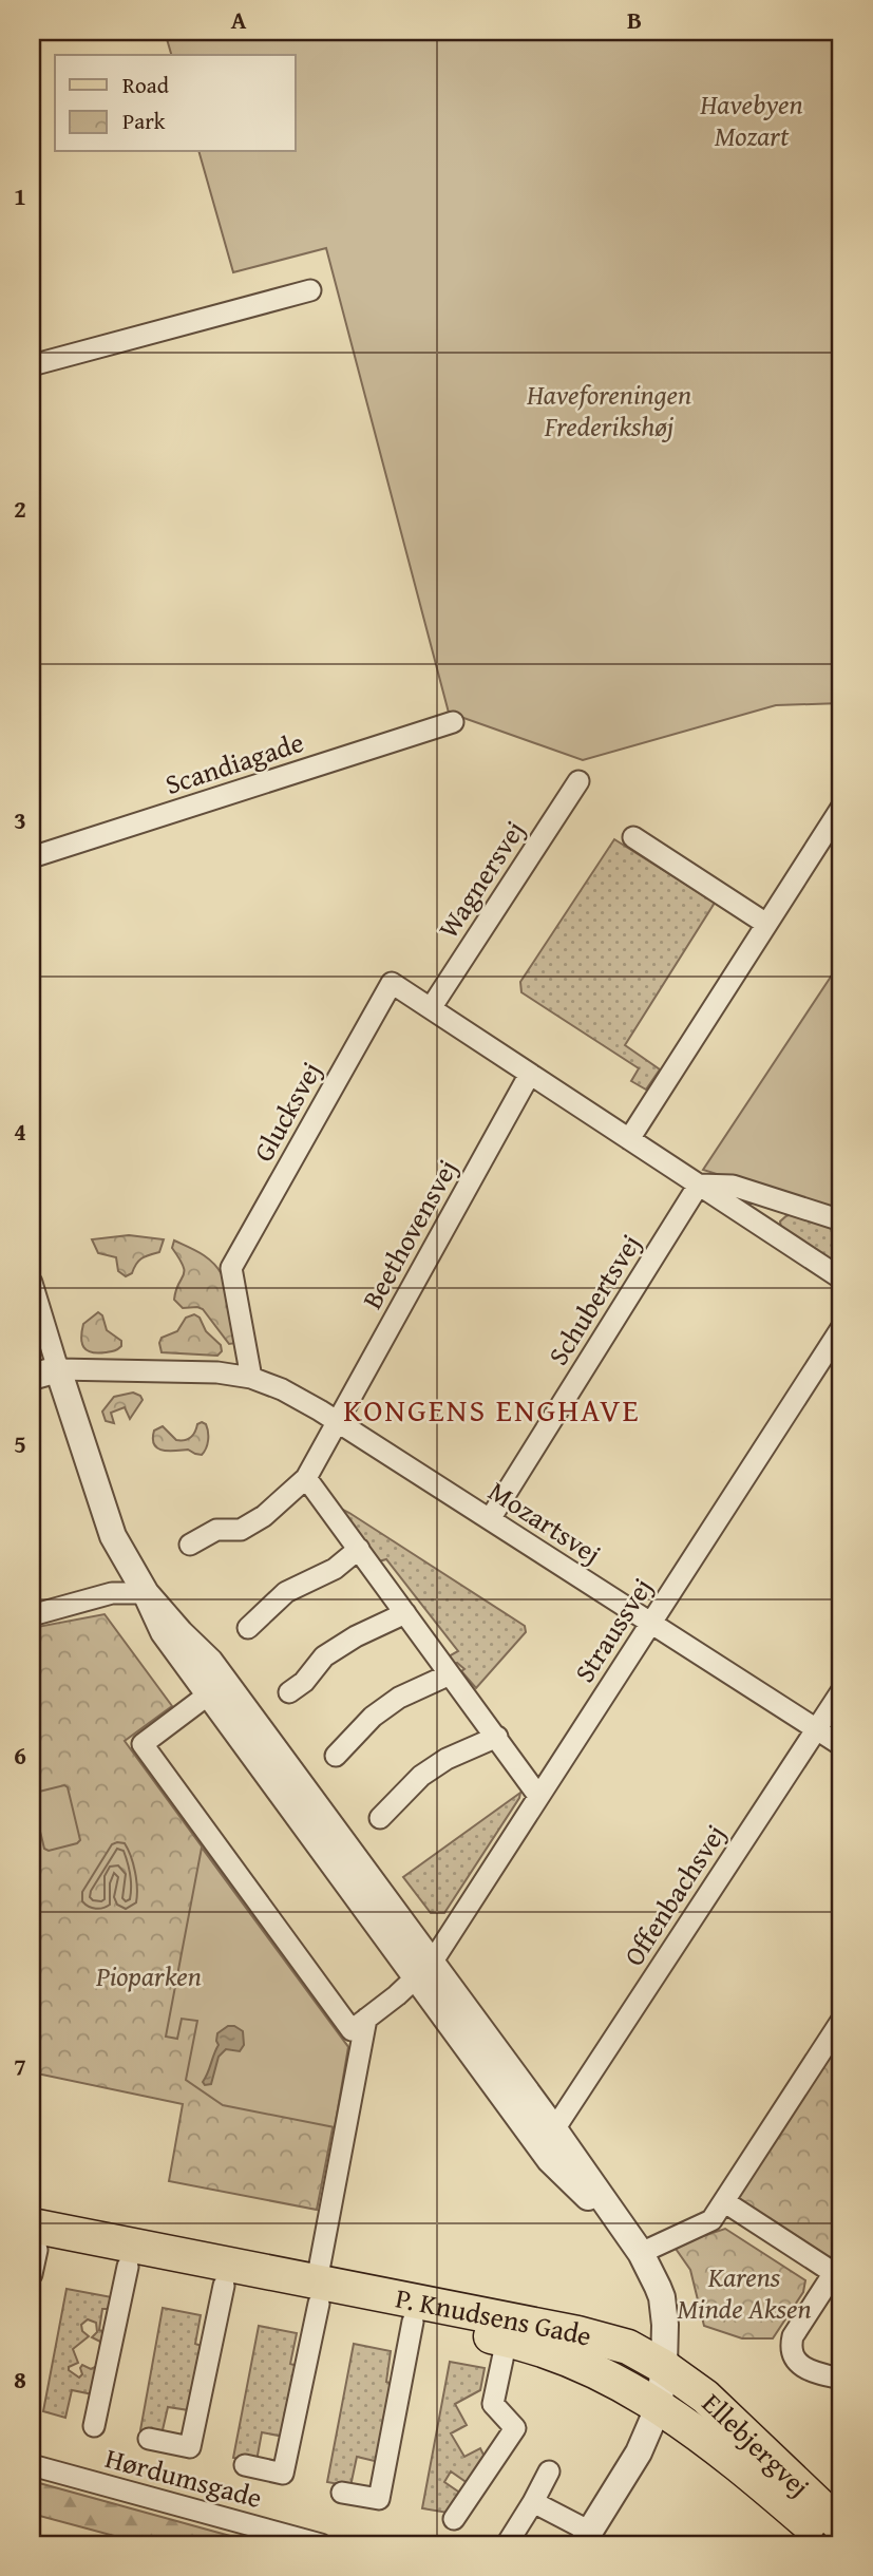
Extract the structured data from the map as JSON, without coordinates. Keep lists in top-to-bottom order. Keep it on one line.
{"streets":{"main road":["P. Knudsens Gade","Ellebjergvej"],"street":["Scandiagade","Wagnersvej","Glucksvej","Beethovensvej","Schubertsvej","Mozartsvej","Straussvej","Offenbachsvej","Hørdumsgade"]},"crossings":[["Wagnersvej","Glucksvej"],["Glucksvej","Mozartsvej"],["Beethovensvej","Mozartsvej"],["Schubertsvej","Mozartsvej"],["Mozartsvej","Straussvej"],["Mozartsvej","Offenbachsvej"],["P. Knudsens Gade","Ellebjergvej"]],"districts":["KONGENS ENGHAVE"],"parks":["Havebyen Mozart","Haveforeningen Frederikshøj","Pioparken","Karens Minde Aksen"],"legend":["Road","Park"],"grid":{"columns":["A","B"],"rows":["1","2","3","4","5","6","7","8"]}}
